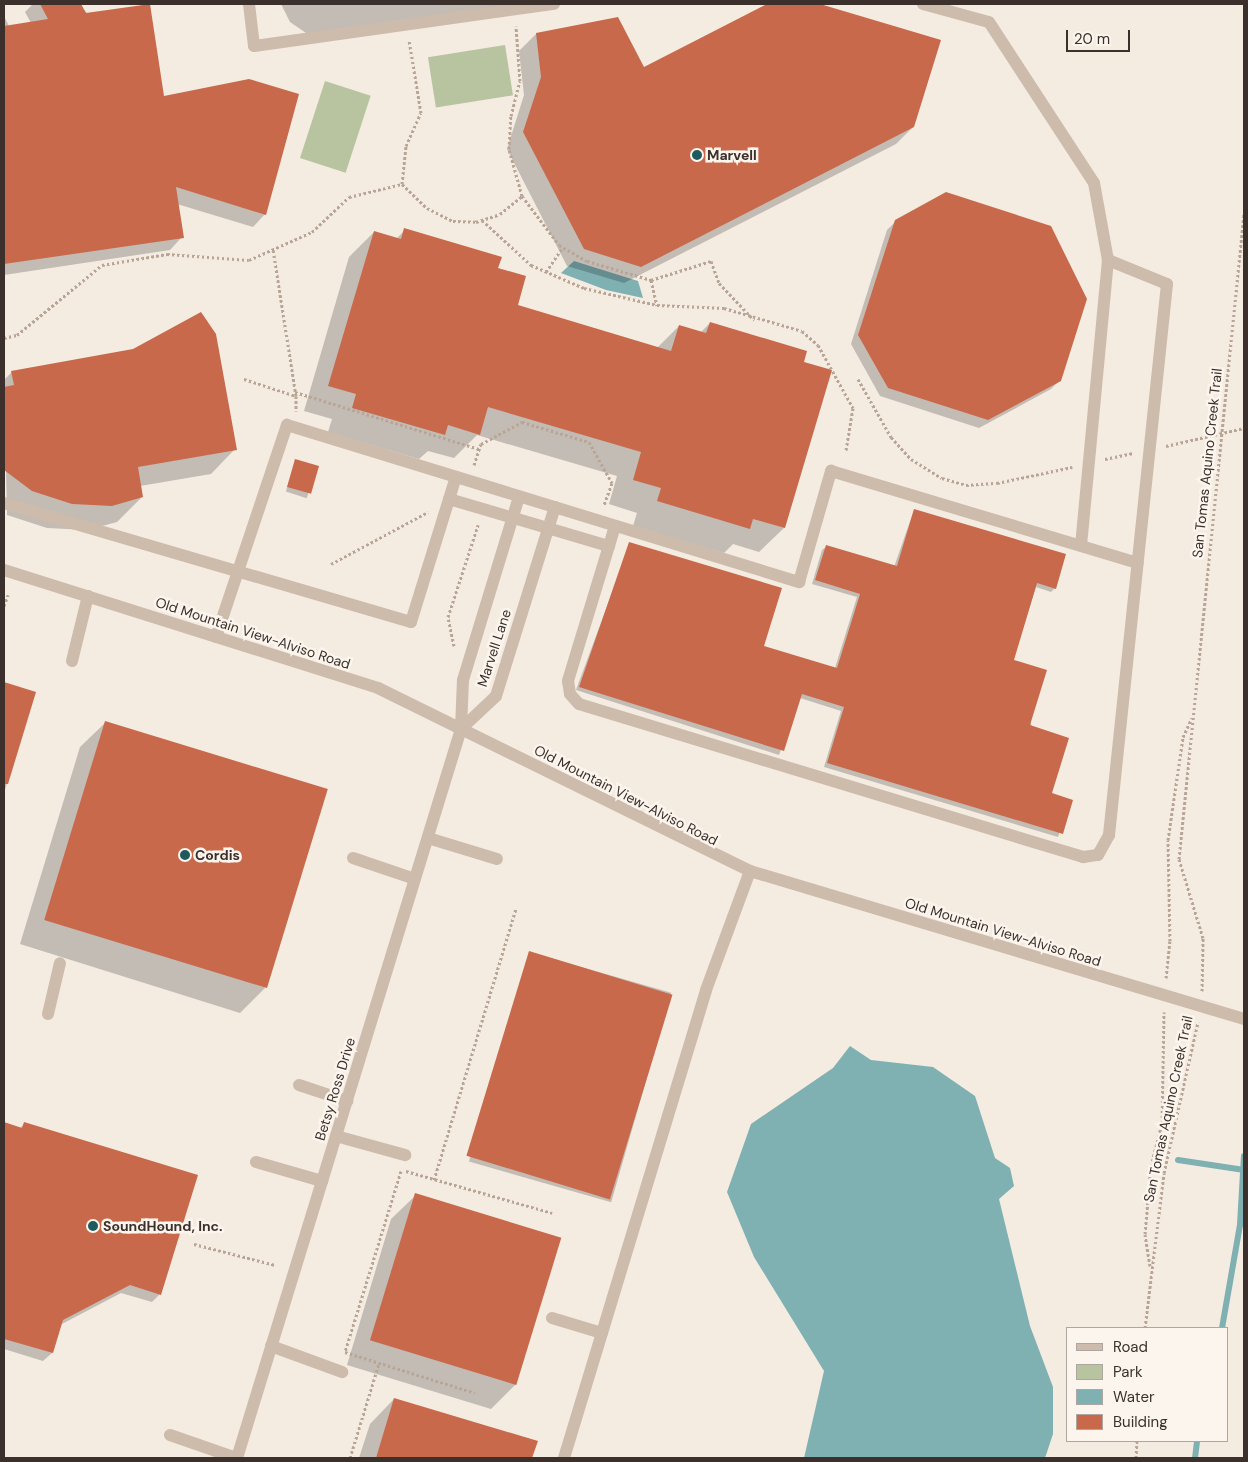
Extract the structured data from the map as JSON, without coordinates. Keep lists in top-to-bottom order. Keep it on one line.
{"streets":{"street":["Old Mountain View-Alviso Road","Marvell Lane","Betsy Ross Drive"],"path":["San Tomas Aquino Creek Trail"]},"crossings":[["San Tomas Aquino Creek Trail","Old Mountain View-Alviso Road"],["Old Mountain View-Alviso Road","Marvell Lane"],["Old Mountain View-Alviso Road","Betsy Ross Drive"],["Marvell Lane","Betsy Ross Drive"]],"places":["Marvell","Cordis","SoundHound, Inc."],"legend":["Road","Park","Water","Building"],"scale_bar":"20 m"}
